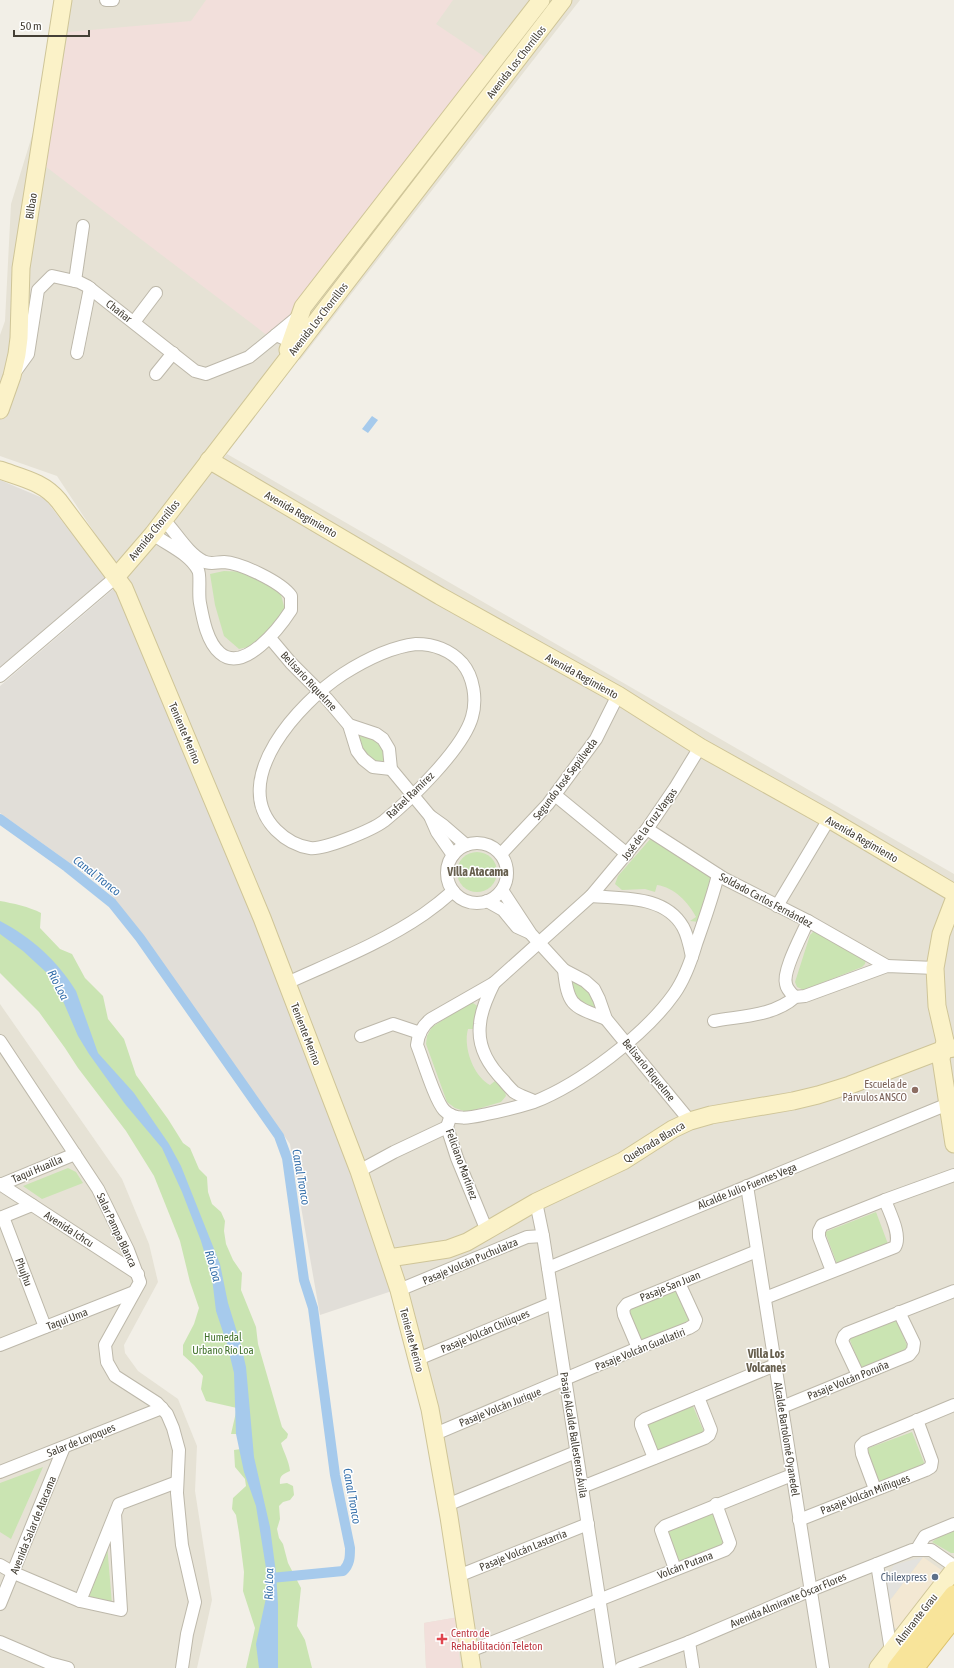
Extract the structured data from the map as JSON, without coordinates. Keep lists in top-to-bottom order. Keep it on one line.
{"streets":{"main road":["Almirante Grau"],"street":["Avenida Los Chorrillos","Bilbao","Chañar","Avenida Regimiento","Avenida Chorrillos","Belisario Riquelme","Teniente Merino","Segundo José Sepúlveda","Rafael Ramírez","José de la Cruz Vargas","Soldado Carlos Fernández","Quebrada Blanca","Feliciano Martínez","Taqui Huailla","Alcalde Julio Fuentes Vega","Avenida Ichcu","Salar Pampa Blanca","Pasaje Volcán Puchulaiza","Phujhu","Pasaje San Juan","Taqui Uma","Pasaje Volcán Chiliques","Pasaje Volcán Guallatiri","Pasaje Volcán Poruña","Pasaje Volcán Jurique","Pasaje Alcalde Ballesteros Ávila","Alcalde Bartolomé Oyanedel","Salar de Loyoques","Pasaje Volcán Miñiques","Avenida Salar de Atacama","Pasaje Volcán Lastarria","Volcán Putana","Avenida Almirante Óscar Flores"]},"crossings":[["Avenida Los Chorrillos","Chañar"],["Avenida Los Chorrillos","Avenida Chorrillos"],["Bilbao","Chañar"],["Avenida Regimiento","Avenida Chorrillos"],["Avenida Regimiento","Segundo José Sepúlveda"],["Avenida Regimiento","José de la Cruz Vargas"],["Avenida Chorrillos","Teniente Merino"],["Belisario Riquelme","Segundo José Sepúlveda"],["Belisario Riquelme","Rafael Ramírez"],["Belisario Riquelme","José de la Cruz Vargas"],["Belisario Riquelme","Quebrada Blanca"],["Teniente Merino","Quebrada Blanca"],["Teniente Merino","Pasaje Volcán Puchulaiza"],["Teniente Merino","Pasaje Volcán Chiliques"],["Teniente Merino","Pasaje Volcán Jurique"],["Teniente Merino","Pasaje Volcán Lastarria"],["Teniente Merino","Volcán Putana"],["José de la Cruz Vargas","Soldado Carlos Fernández"],["José de la Cruz Vargas","Feliciano Martínez"],["Quebrada Blanca","Feliciano Martínez"],["Quebrada Blanca","Pasaje Alcalde Ballesteros Ávila"],["Taqui Huailla","Avenida Ichcu"],["Taqui Huailla","Salar Pampa Blanca"],["Alcalde Julio Fuentes Vega","Pasaje Alcalde Ballesteros Ávila"],["Alcalde Julio Fuentes Vega","Alcalde Bartolomé Oyanedel"],["Avenida Ichcu","Salar Pampa Blanca"],["Salar Pampa Blanca","Taqui Uma"],["Salar Pampa Blanca","Salar de Loyoques"],["Pasaje Volcán Puchulaiza","Pasaje Alcalde Ballesteros Ávila"],["Phujhu","Taqui Uma"],["Pasaje San Juan","Pasaje Volcán Guallatiri"],["Pasaje San Juan","Alcalde Bartolomé Oyanedel"],["Pasaje Volcán Chiliques","Pasaje Alcalde Ballesteros Ávila"],["Pasaje Volcán Guallatiri","Pasaje Volcán Jurique"],["Pasaje Volcán Guallatiri","Pasaje Alcalde Ballesteros Ávila"],["Pasaje Volcán Poruña","Alcalde Bartolomé Oyanedel"],["Pasaje Volcán Jurique","Pasaje Alcalde Ballesteros Ávila"],["Pasaje Alcalde Ballesteros Ávila","Pasaje Volcán Lastarria"],["Pasaje Alcalde Ballesteros Ávila","Volcán Putana"],["Alcalde Bartolomé Oyanedel","Pasaje Volcán Miñiques"],["Alcalde Bartolomé Oyanedel","Avenida Almirante Óscar Flores"],["Salar de Loyoques","Avenida Salar de Atacama"]],"districts":["Villa Atacama","Villa Los Volcanes"],"water":["Canal Tronco","Río Loa"],"parks":["Humedal Urbano Río Loa"],"places":{"other":["Escuela de Párvulos ANSCO","Chilexpress"],"health":["Centro de Rehabilitación Teleton"]},"scale_bar":"50 m"}
